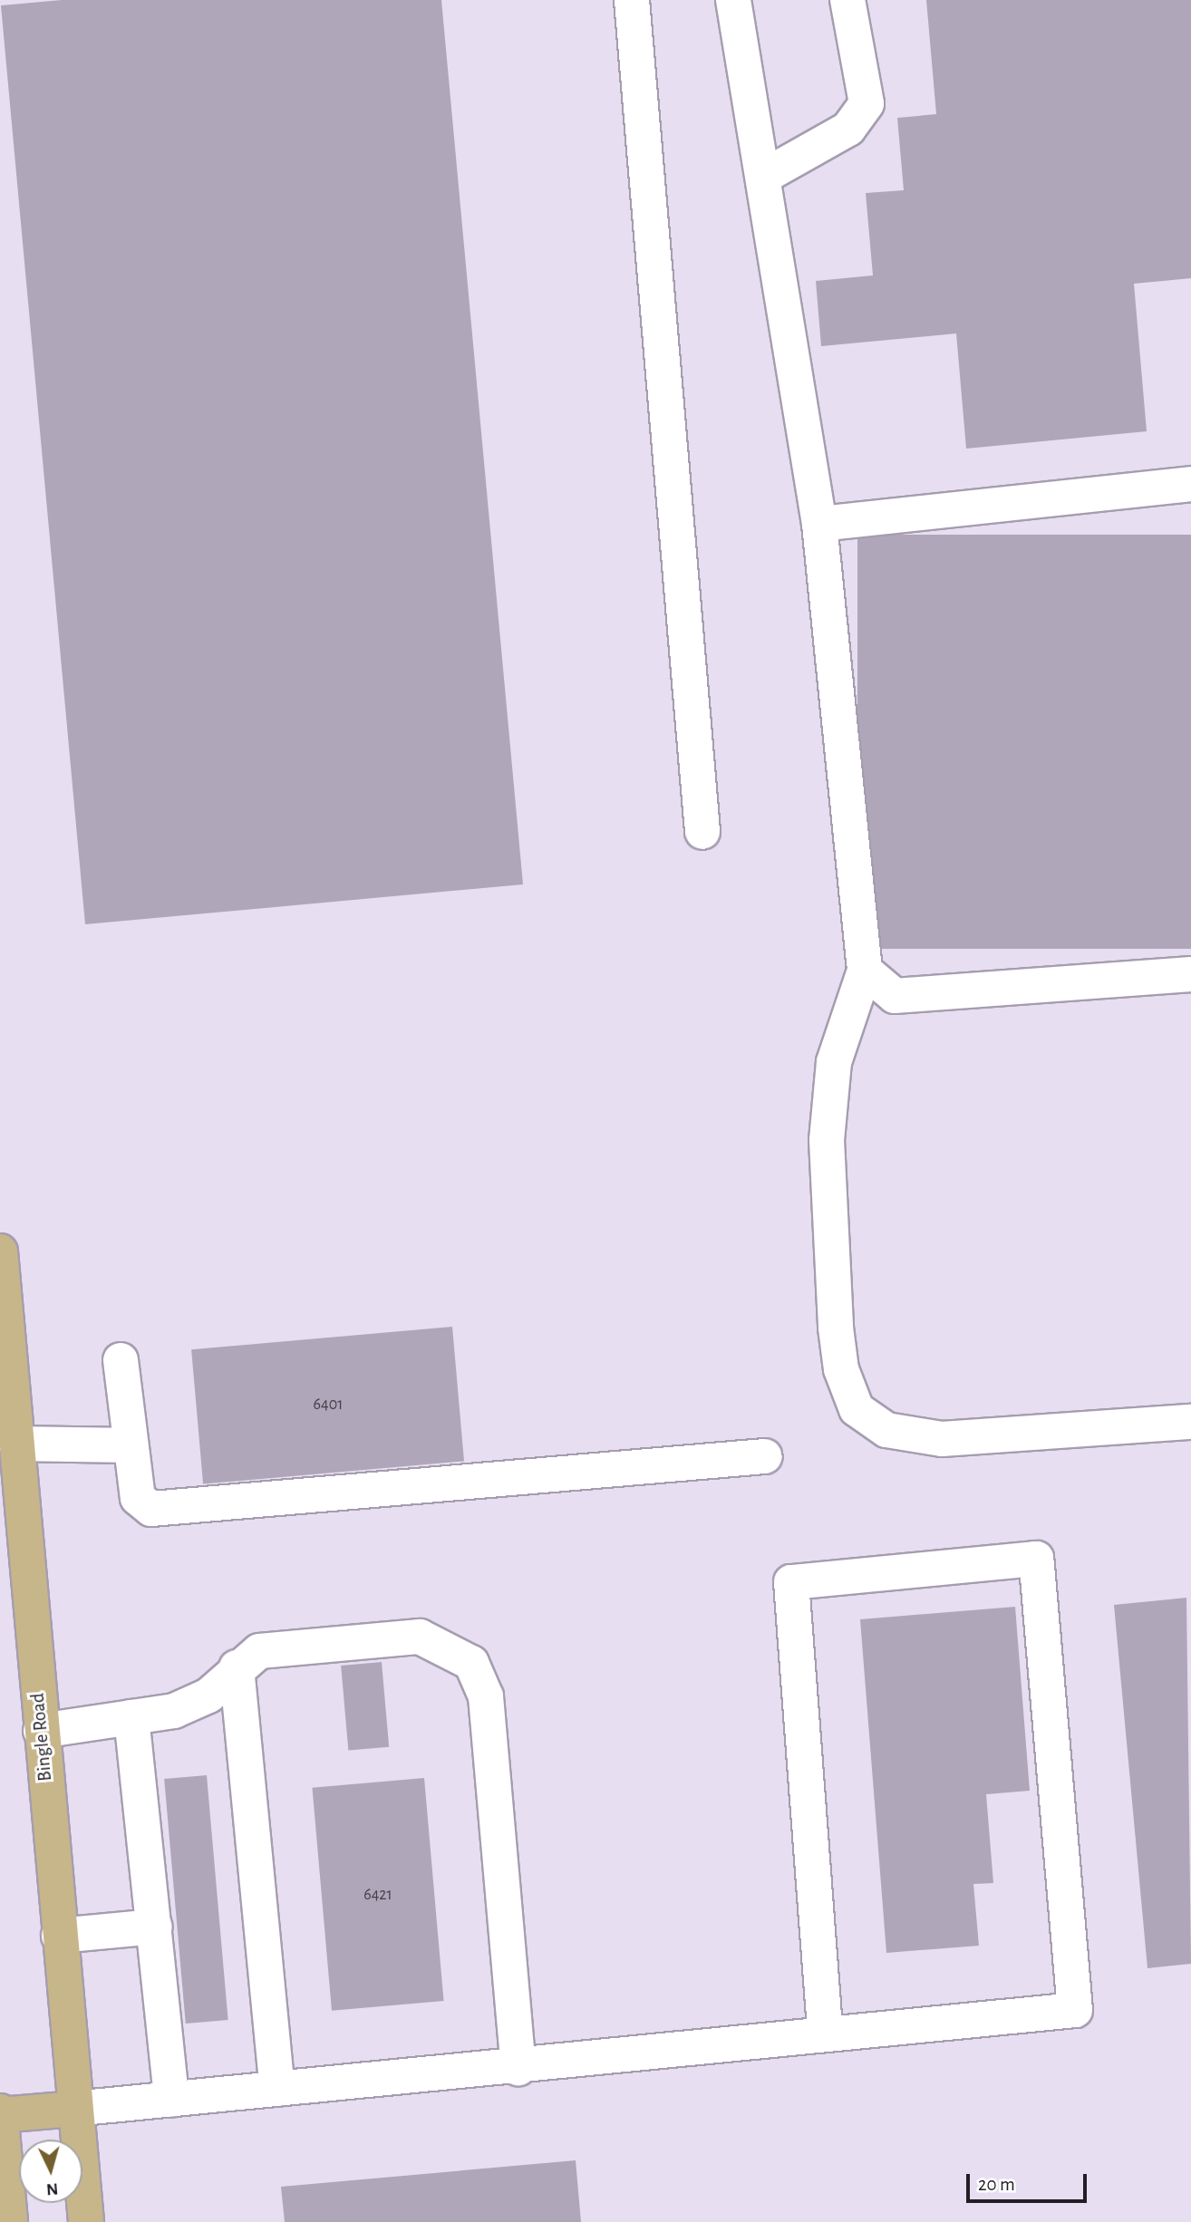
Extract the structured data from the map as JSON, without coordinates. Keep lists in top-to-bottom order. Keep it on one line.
{"streets":{"main road":["Bingle Road"]},"house_numbers":["6401","6421"],"scale_bar":"20 m","north":"bottom"}
